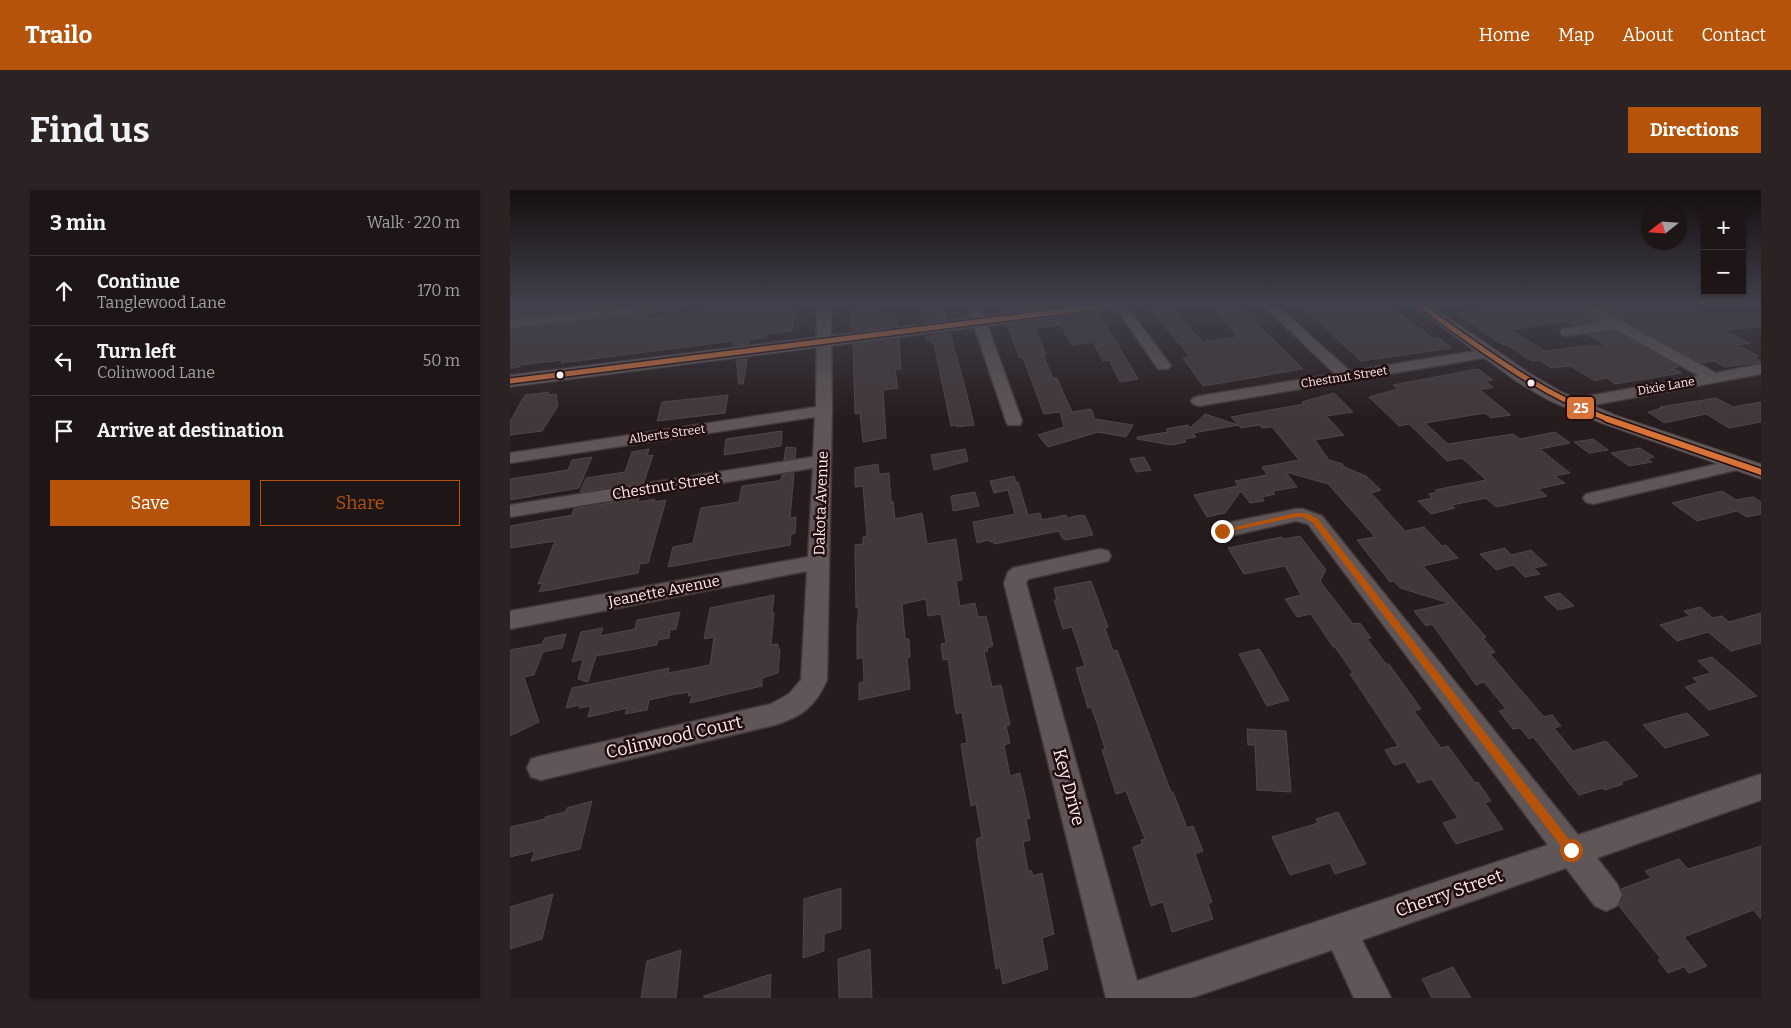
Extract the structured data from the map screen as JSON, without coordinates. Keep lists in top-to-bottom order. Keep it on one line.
{"streets":{"street":["Chestnut Street","Dixie Lane","Alberts Street","Dakota Avenue","Jeanette Avenue","Colinwood Court","Key Drive","Cherry Street"]},"crossings":[["Chestnut Street","Dakota Avenue"],["Alberts Street","Dakota Avenue"],["Dakota Avenue","Jeanette Avenue"],["Dakota Avenue","Colinwood Court"]],"lines":["transit line 25"],"north":"left","page":{"header":"Trailo","nav":["Home","Map","About","Contact"],"buttons":["Directions",["Save","Share"]],"title":"Find us","heading":["3 min","Walk · 220 m"],"map_buttons":["+","−"],"list":[["Continue","Tanglewood Lane","170 m"],["Turn left","Colinwood Lane","50 m"],"Arrive at destination"]}}
